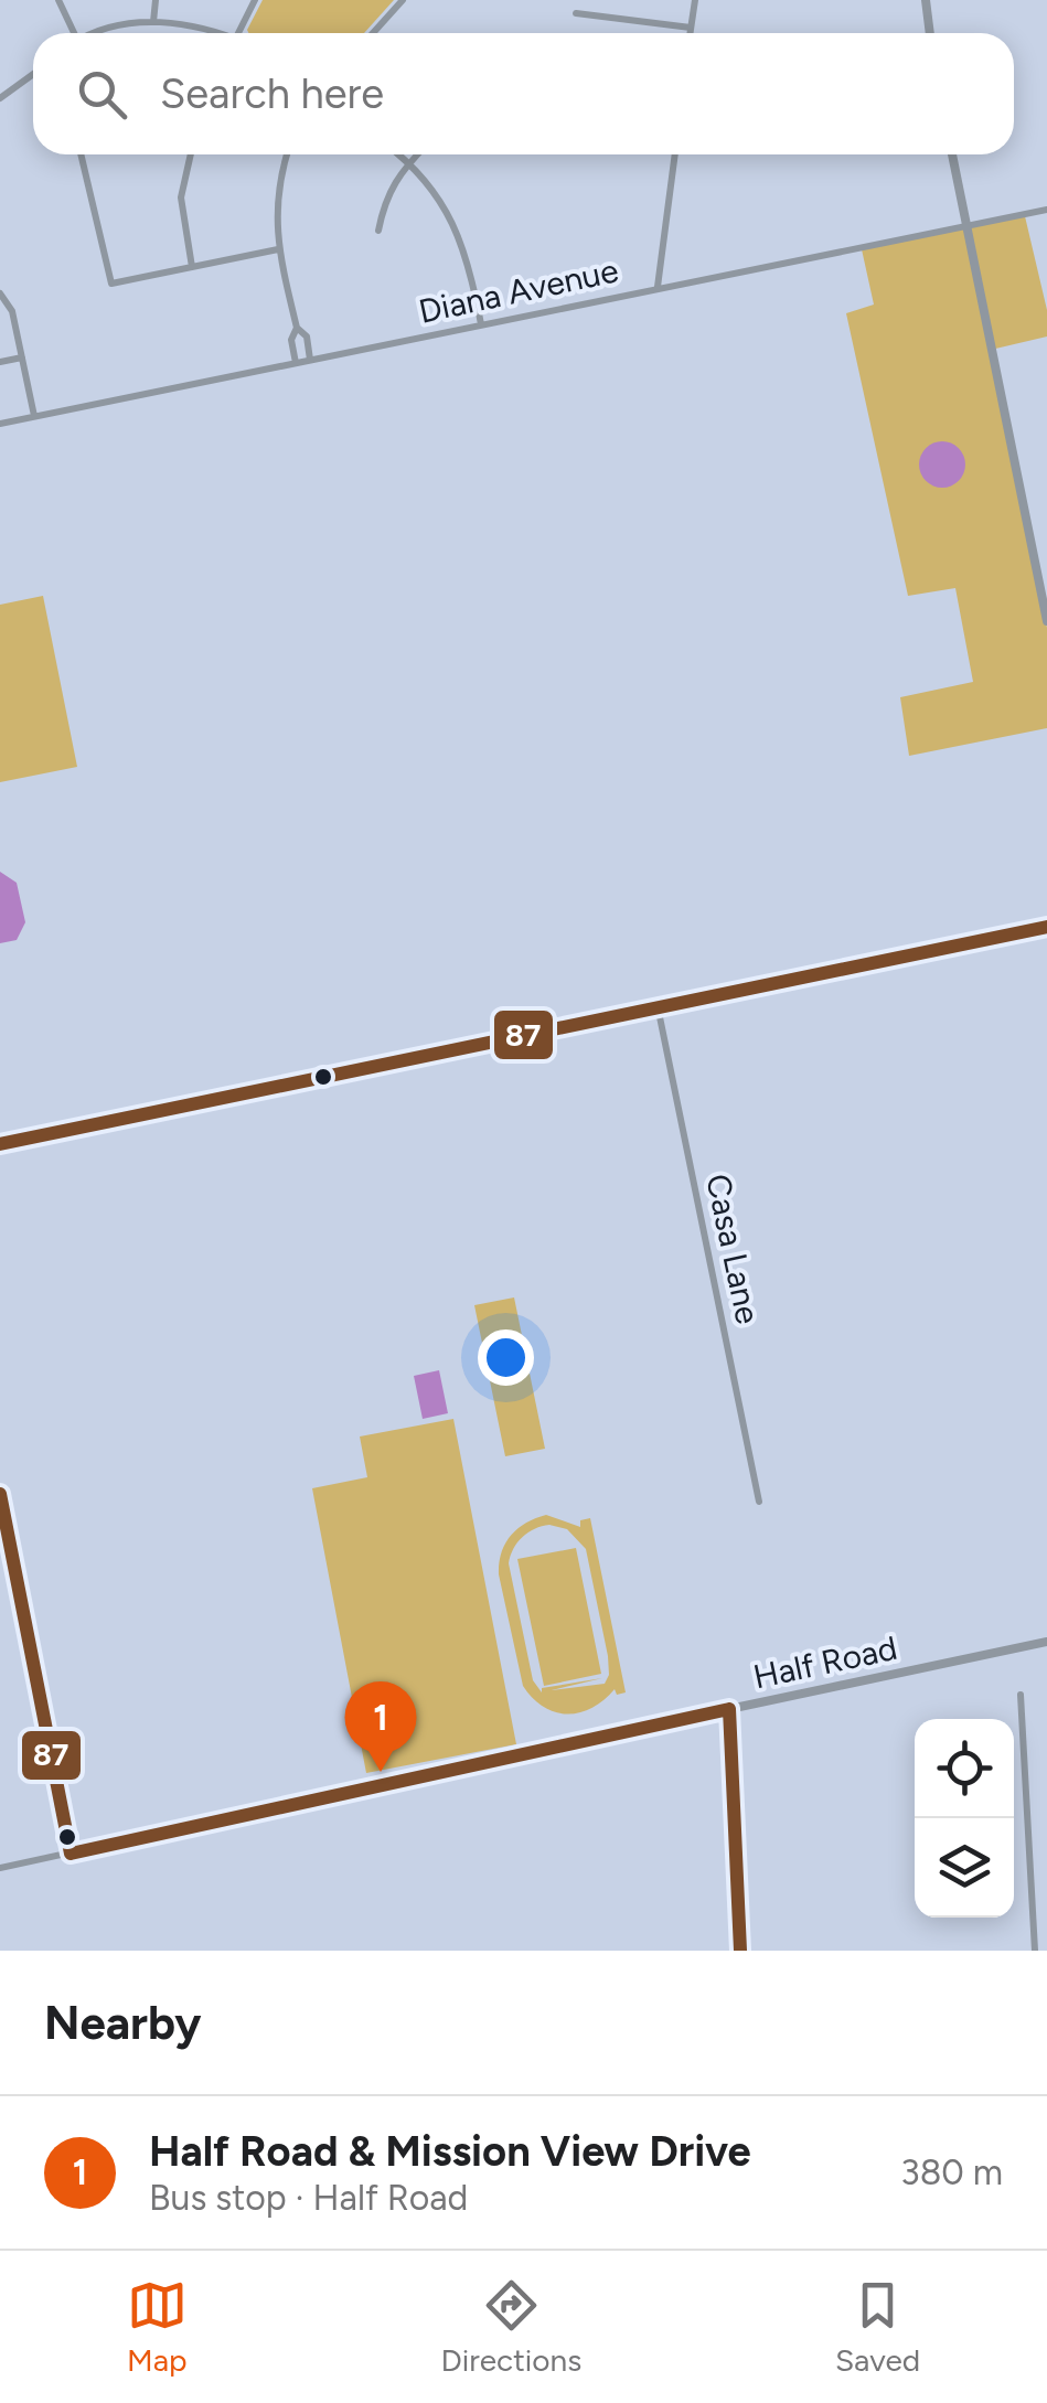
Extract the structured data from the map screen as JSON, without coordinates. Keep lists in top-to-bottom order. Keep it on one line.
{"streets":{"street":["Diana Avenue","Casa Lane","Half Road"]},"lines":["transit line 87"],"page":{"search":"Search here","pins":"1","heading":"Nearby","list":[{"mark":"1","name":"Half Road & Mission View Drive","note":"Bus stop · Half Road","value":"380 m"}],"nav":["Map","Directions","Saved"]}}
